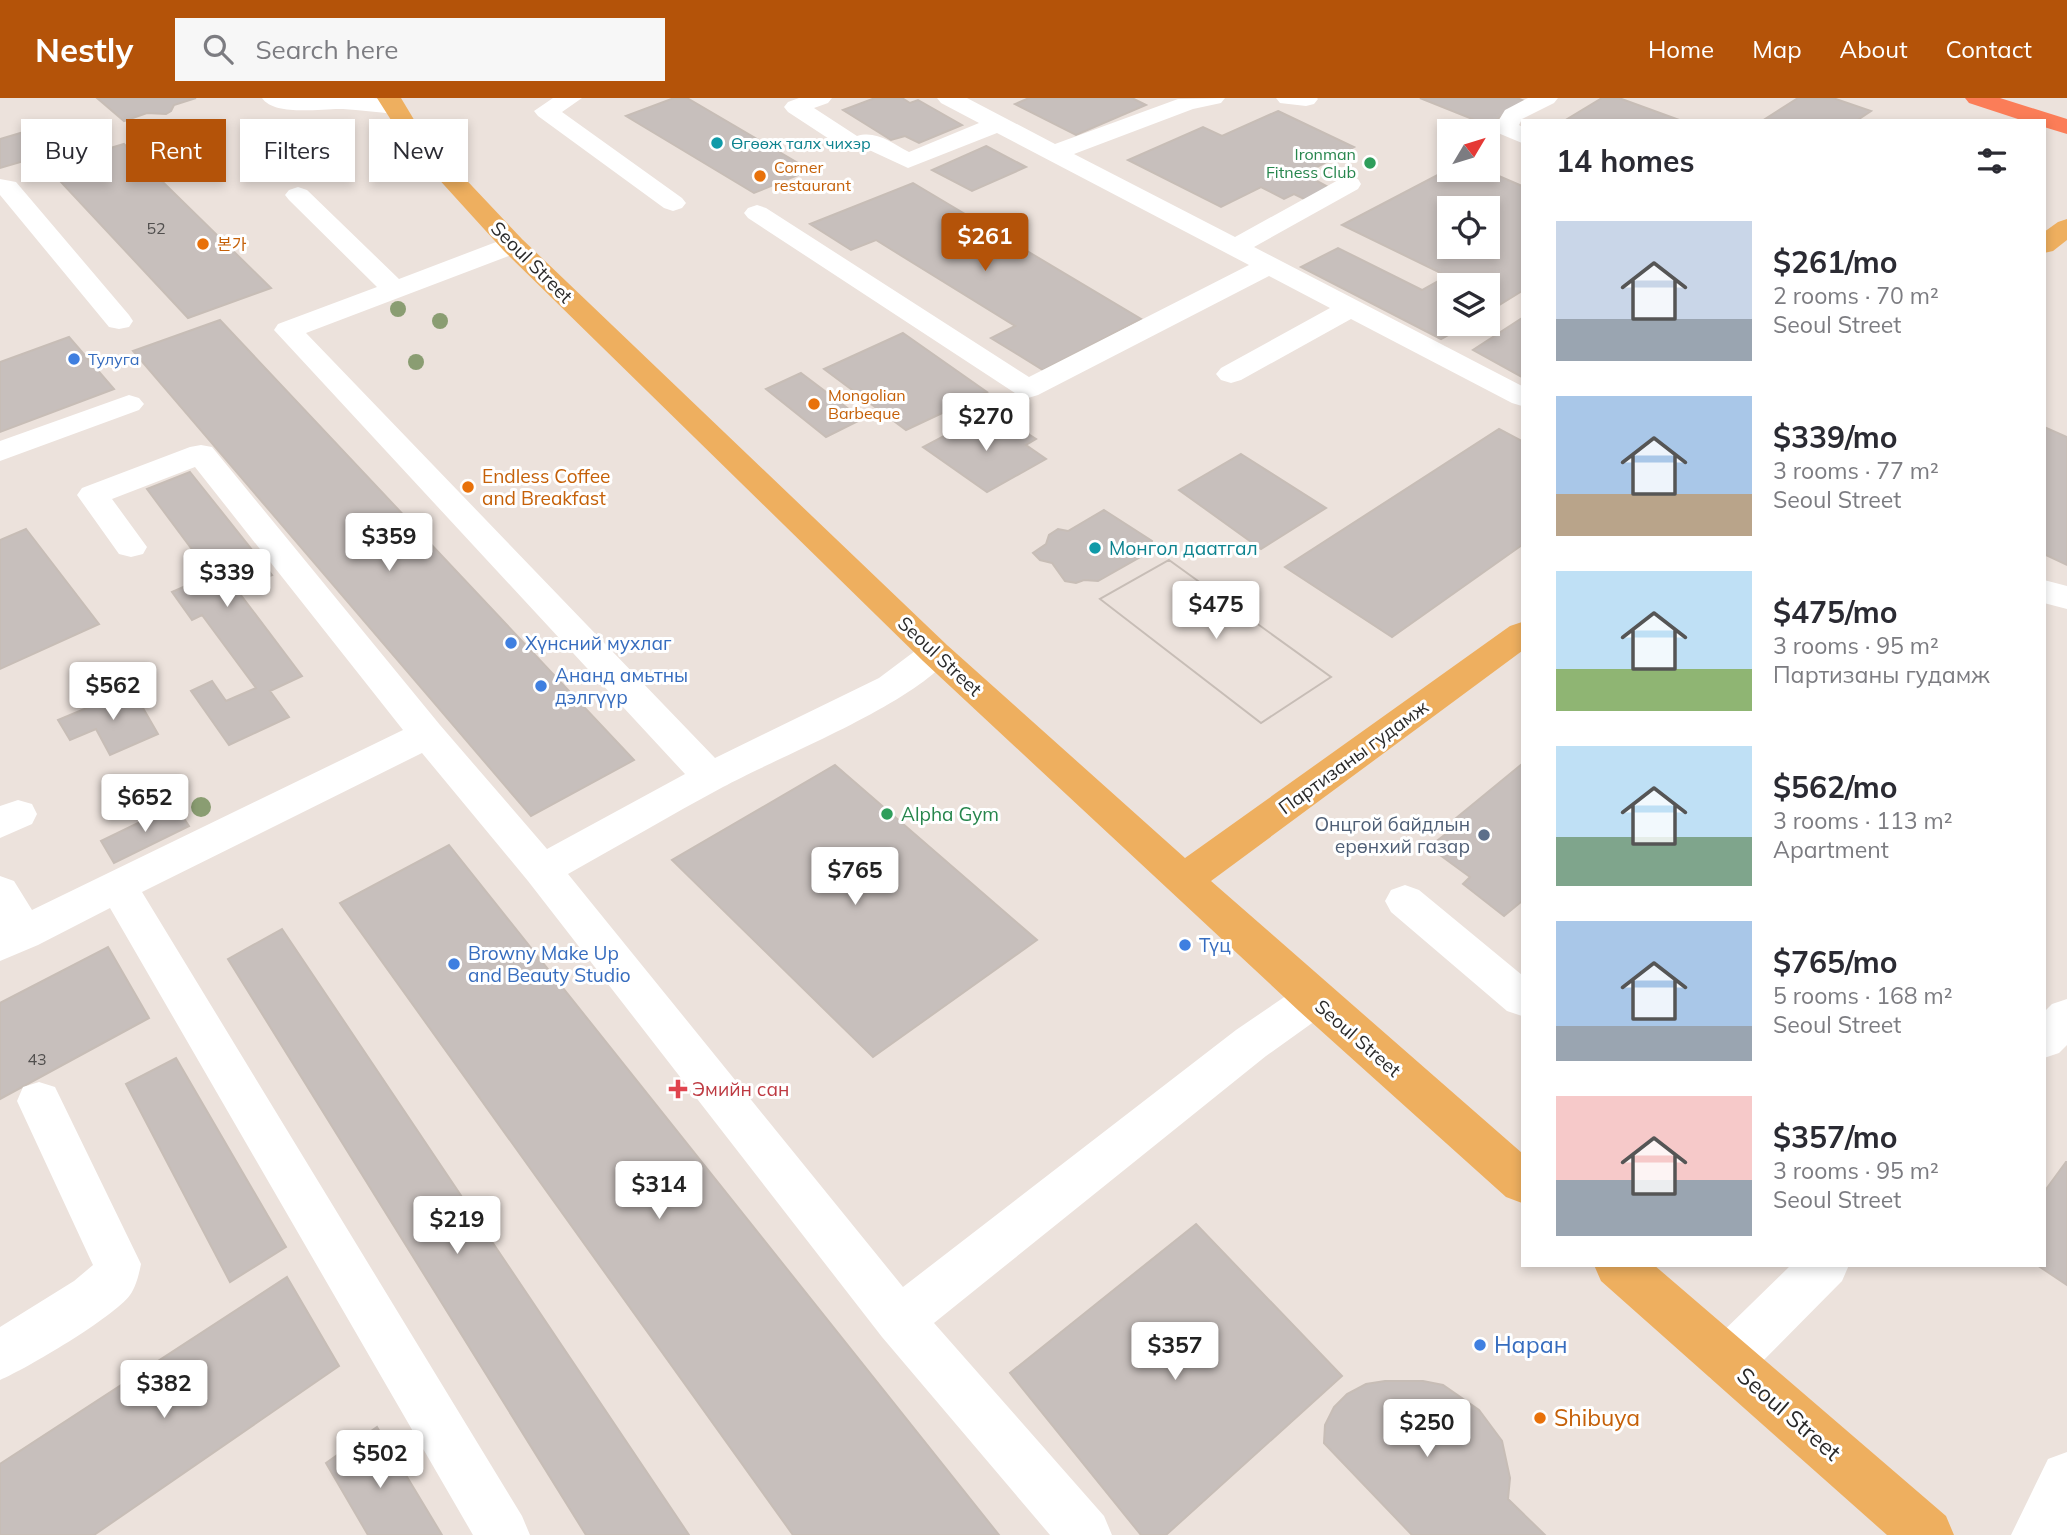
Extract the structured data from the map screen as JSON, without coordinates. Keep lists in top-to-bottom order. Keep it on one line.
{"streets":{"main road":["Seoul Street","Партизаны гудамж"]},"crossings":[["Seoul Street","Партизаны гудамж"]],"places":{"other":["Өгөөж талх чихэр","Ironman Fitness Club","Corner restaurant","본가","Тулуга","Mongolian Barbeque","Endless Coffee and Breakfast","Монгол даатгал","Хүнсний мухлаг","Ананд амьтны дэлгүүр","Alpha Gym","Онцгой байдлын ерөнхий газар","Түц","Browny Make Up and Beauty Studio","Наран","Shibuya"],"health":["Эмийн сан"]},"house_numbers":["52","43"],"north":"top right","page":{"header":"Nestly","search":"Search here","nav":["Home","Map","About","Contact"],"chip":["Buy","Rent","Filters","New"],"heading":"14 homes","list":[{"name":"$261/mo","note":"2 rooms · 70 m² · Seoul Street"},{"name":"$339/mo","note":"3 rooms · 77 m² · Seoul Street"},{"name":"$475/mo","note":"3 rooms · 95 m² · Партизаны гудамж"},{"name":"$562/mo","note":"3 rooms · 113 m² · Apartment"},{"name":"$765/mo","note":"5 rooms · 168 m² · Seoul Street"},{"name":"$357/mo","note":"3 rooms · 95 m² · Seoul Street"}],"price":["$261","$270","$359","$339","$475","$562","$652","$765","$314","$219","$357","$382","$250","$502"]}}
